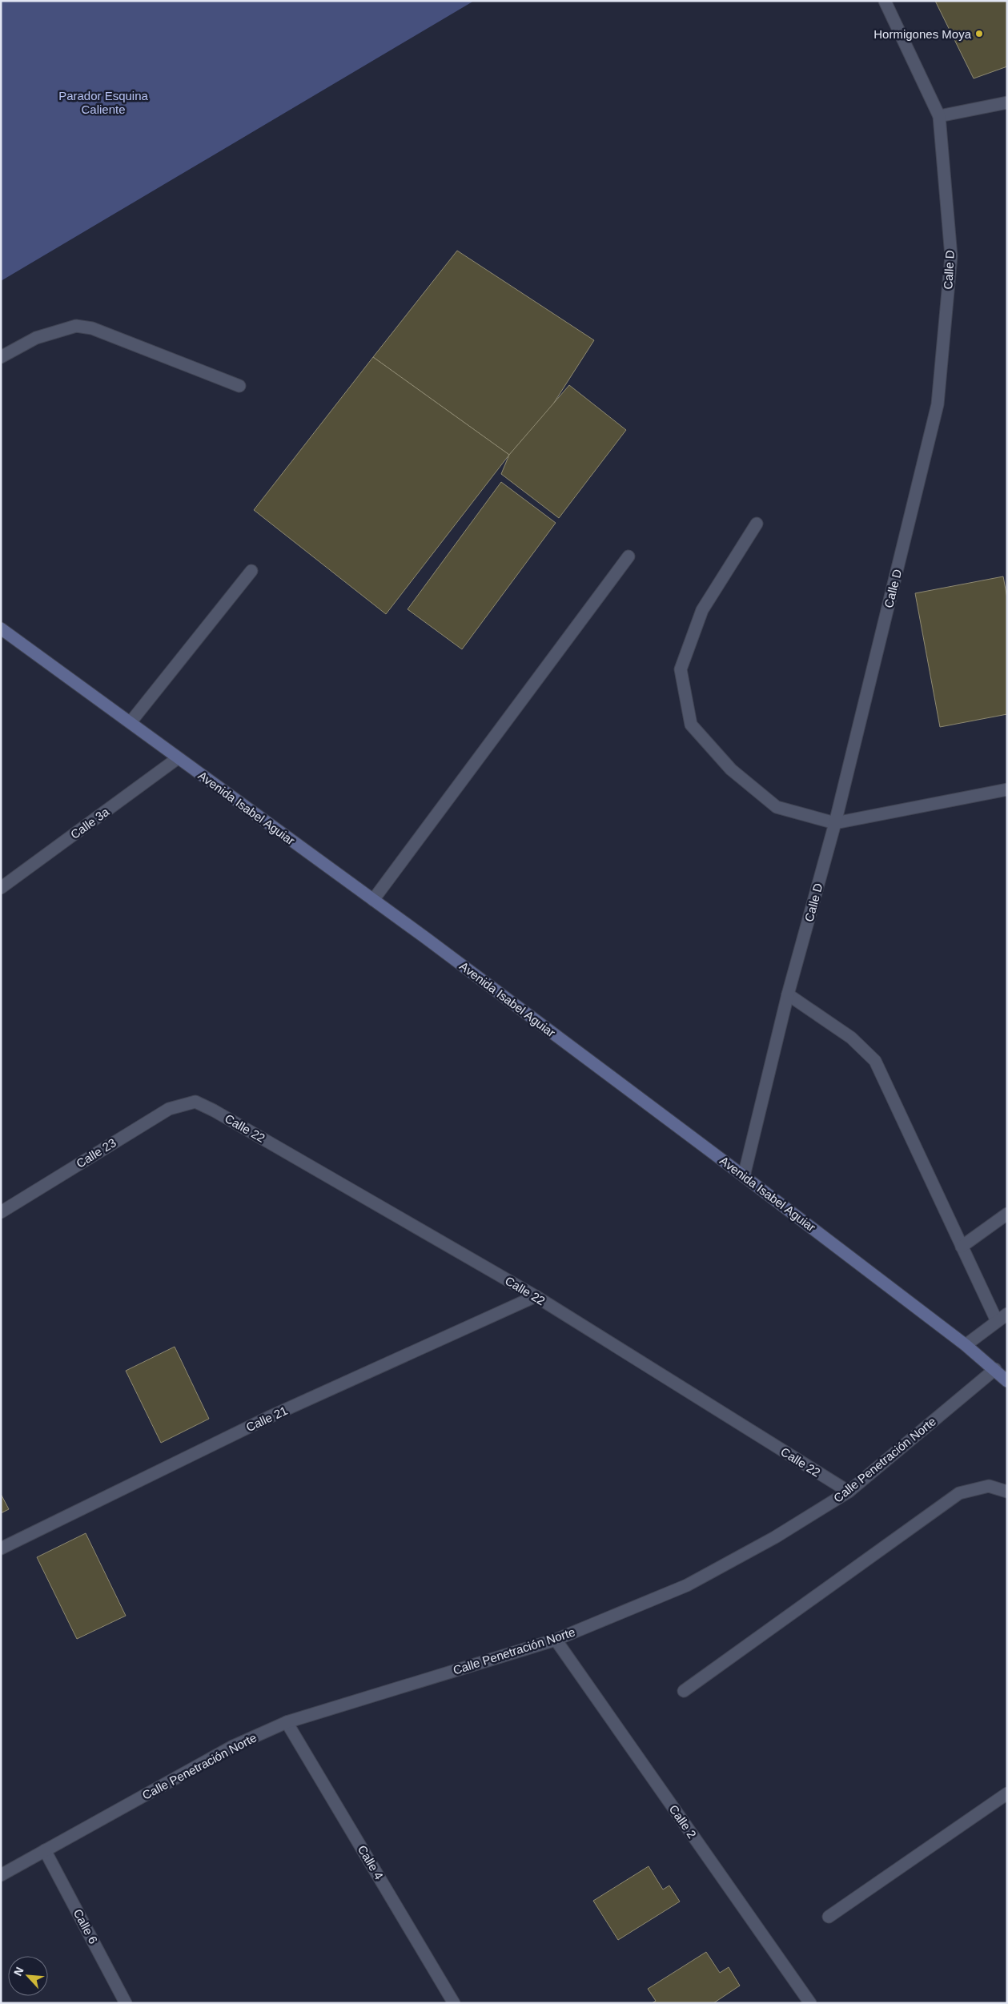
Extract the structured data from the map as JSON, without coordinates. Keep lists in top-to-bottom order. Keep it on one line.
{"streets":{"main road":["Avenida Isabel Aguiar"],"street":["Calle D","Calle 3a","Calle 22","Calle 23","Calle 21","Calle Penetración Norte","Calle 2","Calle 4","Calle 6"]},"crossings":[["Calle D","Avenida Isabel Aguiar"],["Avenida Isabel Aguiar","Calle 3a"],["Avenida Isabel Aguiar","Calle Penetración Norte"],["Calle 22","Calle 23"],["Calle 22","Calle 21"],["Calle 22","Calle Penetración Norte"],["Calle Penetración Norte","Calle 2"],["Calle Penetración Norte","Calle 4"],["Calle Penetración Norte","Calle 6"]],"parks":["Parador Esquina Caliente"],"places":["Hormigones Moya"],"north":"top left"}
